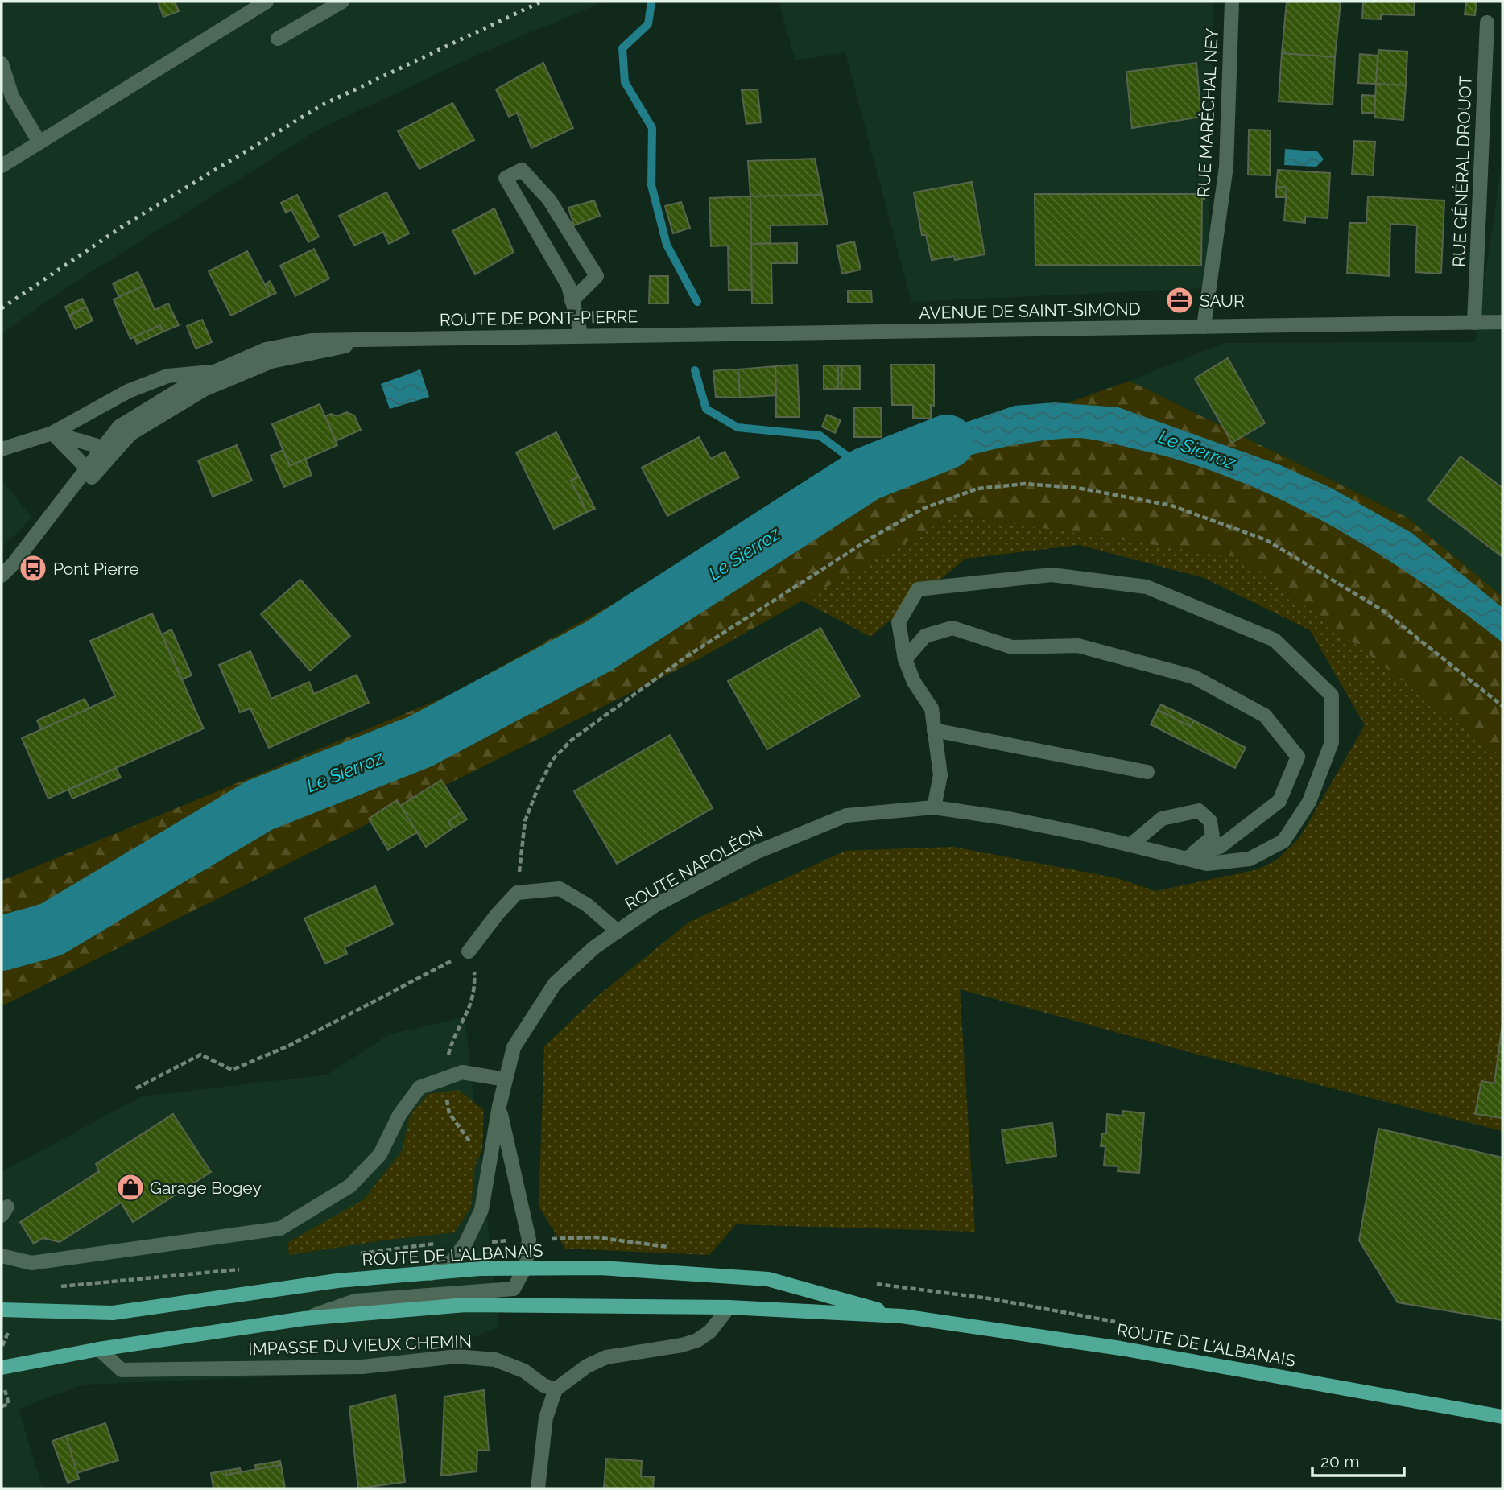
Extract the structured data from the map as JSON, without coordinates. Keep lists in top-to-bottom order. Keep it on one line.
{"streets":{"main road":["ROUTE DE L'ALBANAIS"],"street":["RUE MARÉCHAL NEY","RUE GÉNÉRAL DROUOT","AVENUE DE SAINT-SIMOND","ROUTE DE PONT-PIERRE","ROUTE NAPOLÉON","IMPASSE DU VIEUX CHEMIN"]},"crossings":[["RUE MARÉCHAL NEY","AVENUE DE SAINT-SIMOND"],["RUE GÉNÉRAL DROUOT","AVENUE DE SAINT-SIMOND"],["AVENUE DE SAINT-SIMOND","ROUTE DE PONT-PIERRE"],["ROUTE NAPOLÉON","ROUTE DE L'ALBANAIS"],["ROUTE DE L'ALBANAIS","IMPASSE DU VIEUX CHEMIN"]],"water":["Le Sierroz"],"places":{"office":["SAUR"],"bus stop":["Pont Pierre"],"shop":["Garage Bogey"]},"scale_bar":"20 m"}
